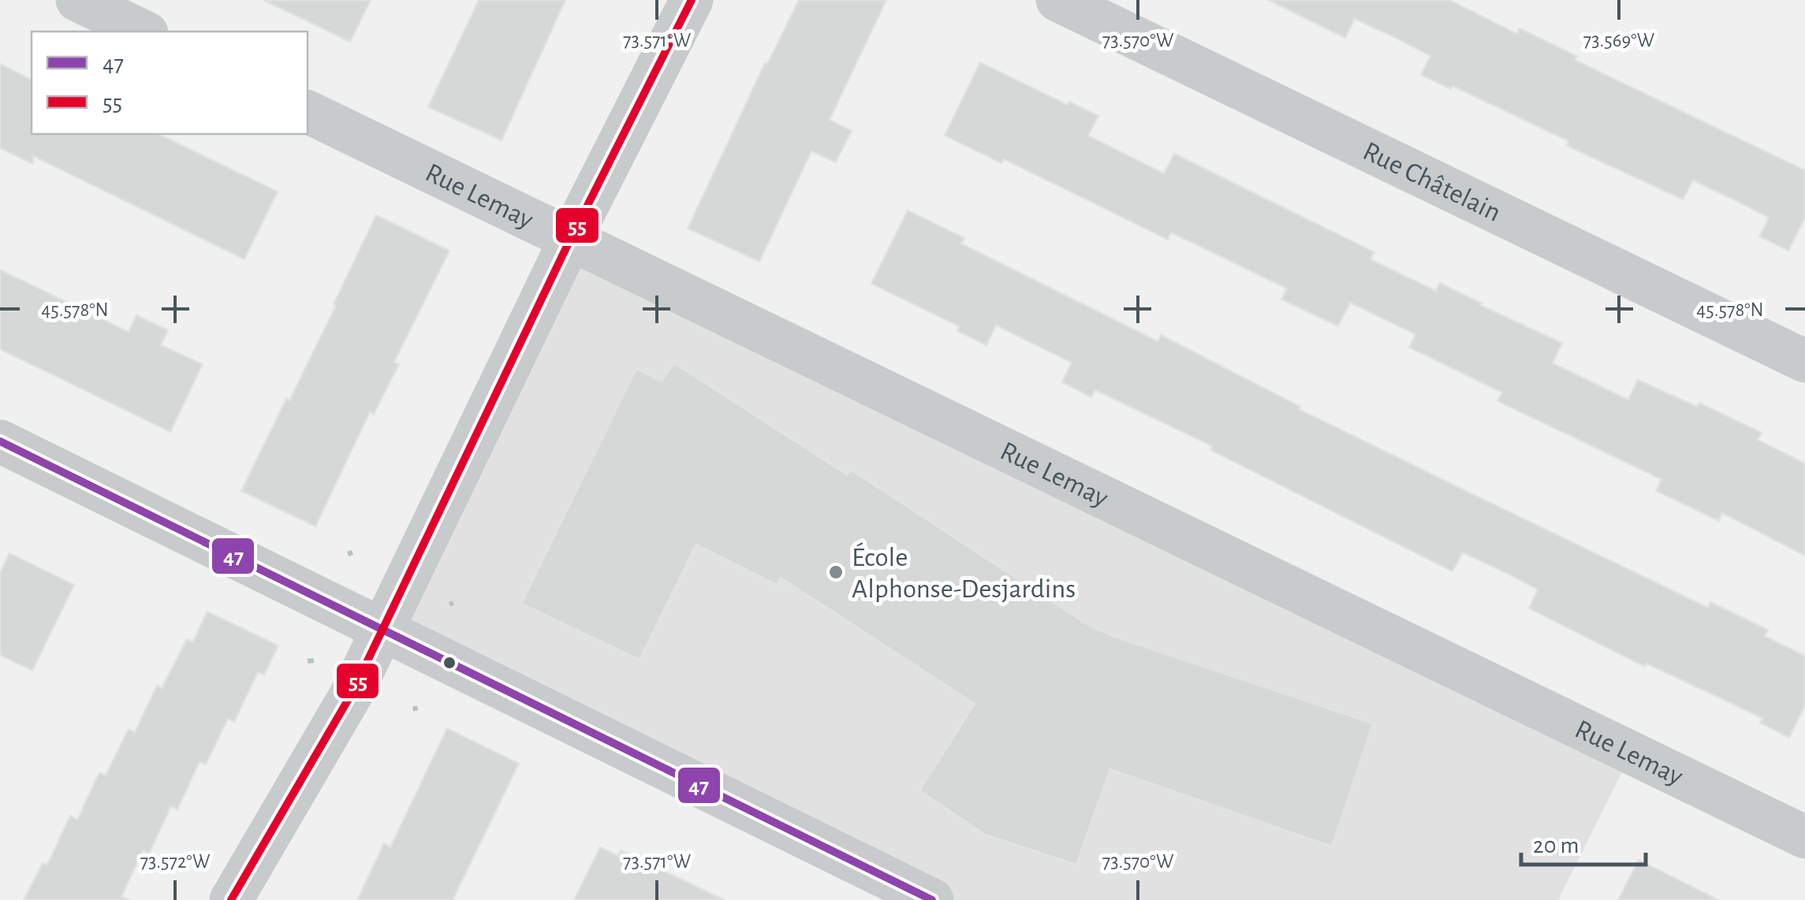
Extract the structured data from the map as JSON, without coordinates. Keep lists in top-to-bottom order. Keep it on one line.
{"streets":{"street":["Rue Châtelain","Rue Lemay"]},"places":["École Alphonse-Desjardins"],"lines":["transit line 55","transit line 47"],"legend":["47","55"],"scale_bar":"20 m","coordinates":["73.571°W","73.570°W","73.569°W","45.578°N","73.572°W"]}
